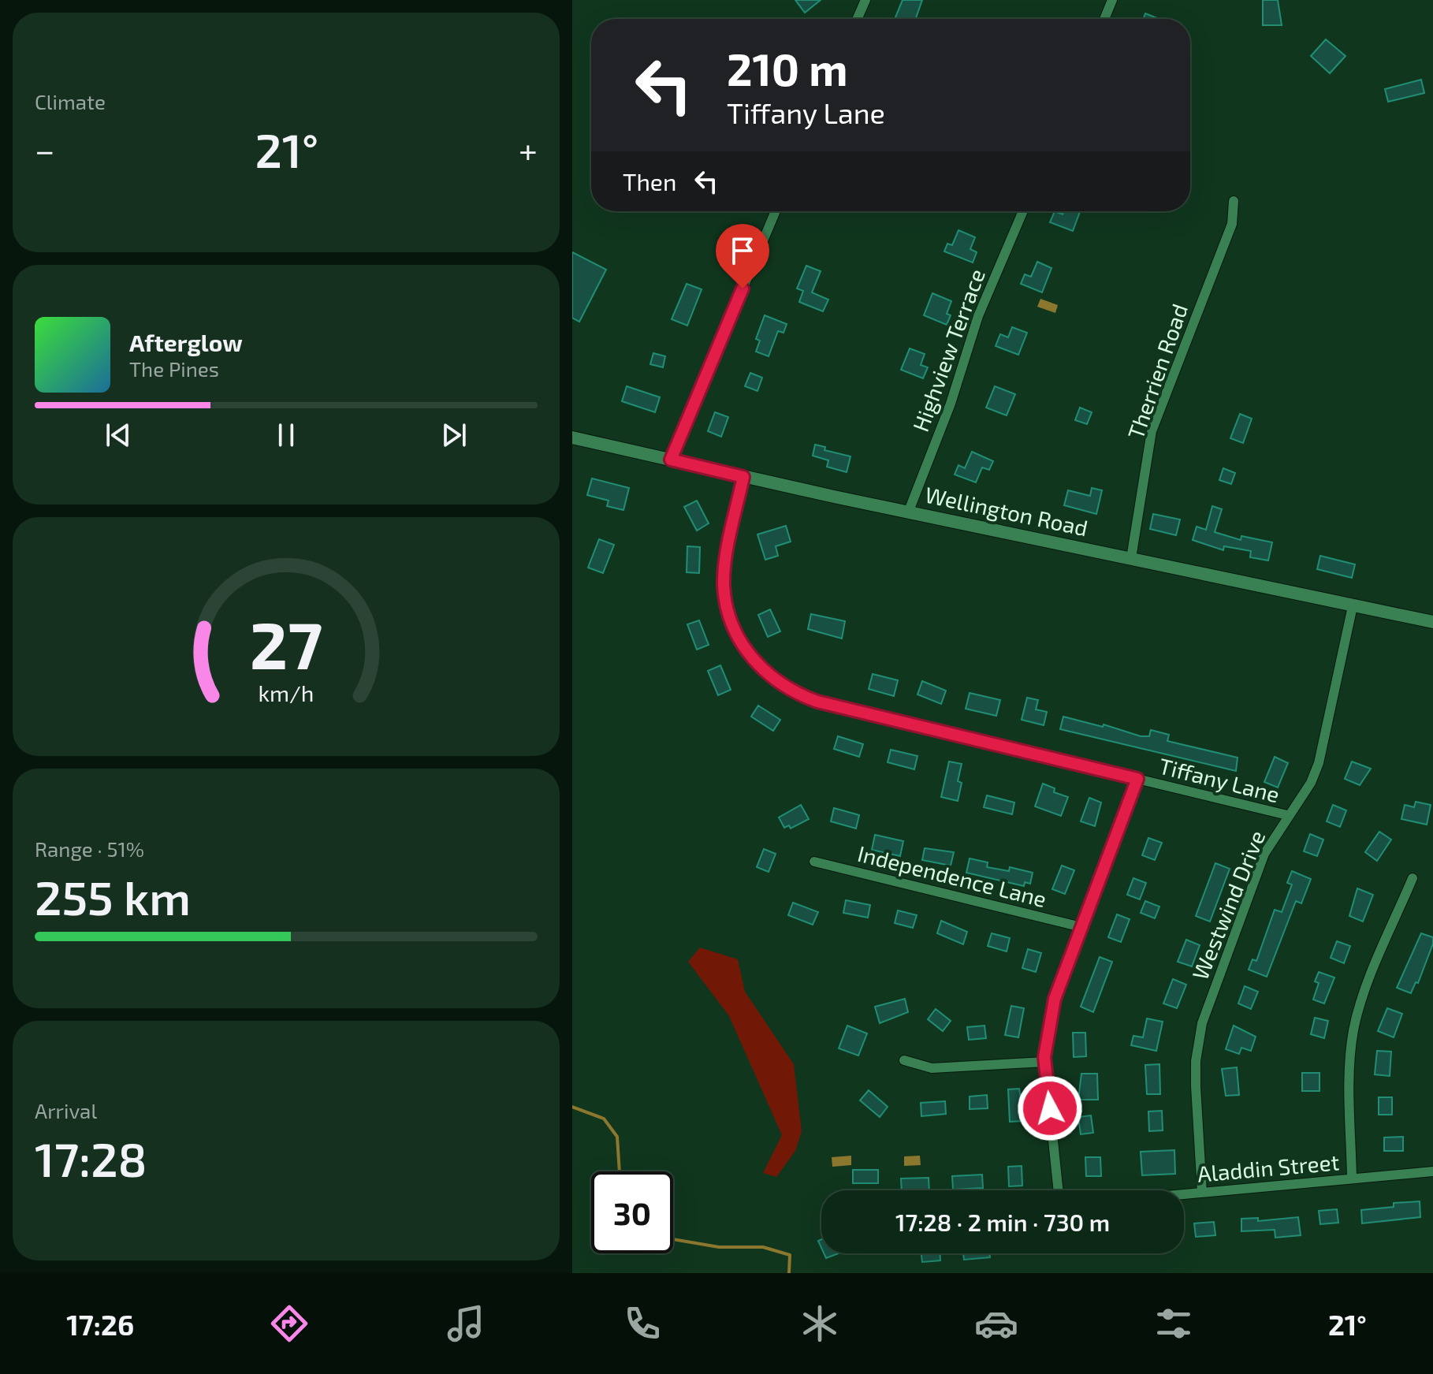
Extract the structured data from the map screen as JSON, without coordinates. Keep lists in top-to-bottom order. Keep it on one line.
{"streets":{"main road":["Wellington Road"],"street":["Highview Terrace","Therrien Road","Tiffany Lane","Independence Lane","Westwind Drive","Aladdin Street"]},"crossings":[["Highview Terrace","Wellington Road"],["Therrien Road","Wellington Road"],["Wellington Road","Tiffany Lane"],["Wellington Road","Westwind Drive"],["Tiffany Lane","Westwind Drive"],["Westwind Drive","Aladdin Street"]],"page":{"tile":["Climate",["Range · 51%","255 km"],["Arrival","17:28"]],"turn":["210 m","Tiffany Lane"],"heat":["−","21°","+"],"then":"Then","song":["Afterglow","The Pines"],"limit":"30","trip":"17:28 · 2 min · 730 m","tabs":["17:26","21°"],"gauge":["27","km/h"]}}
